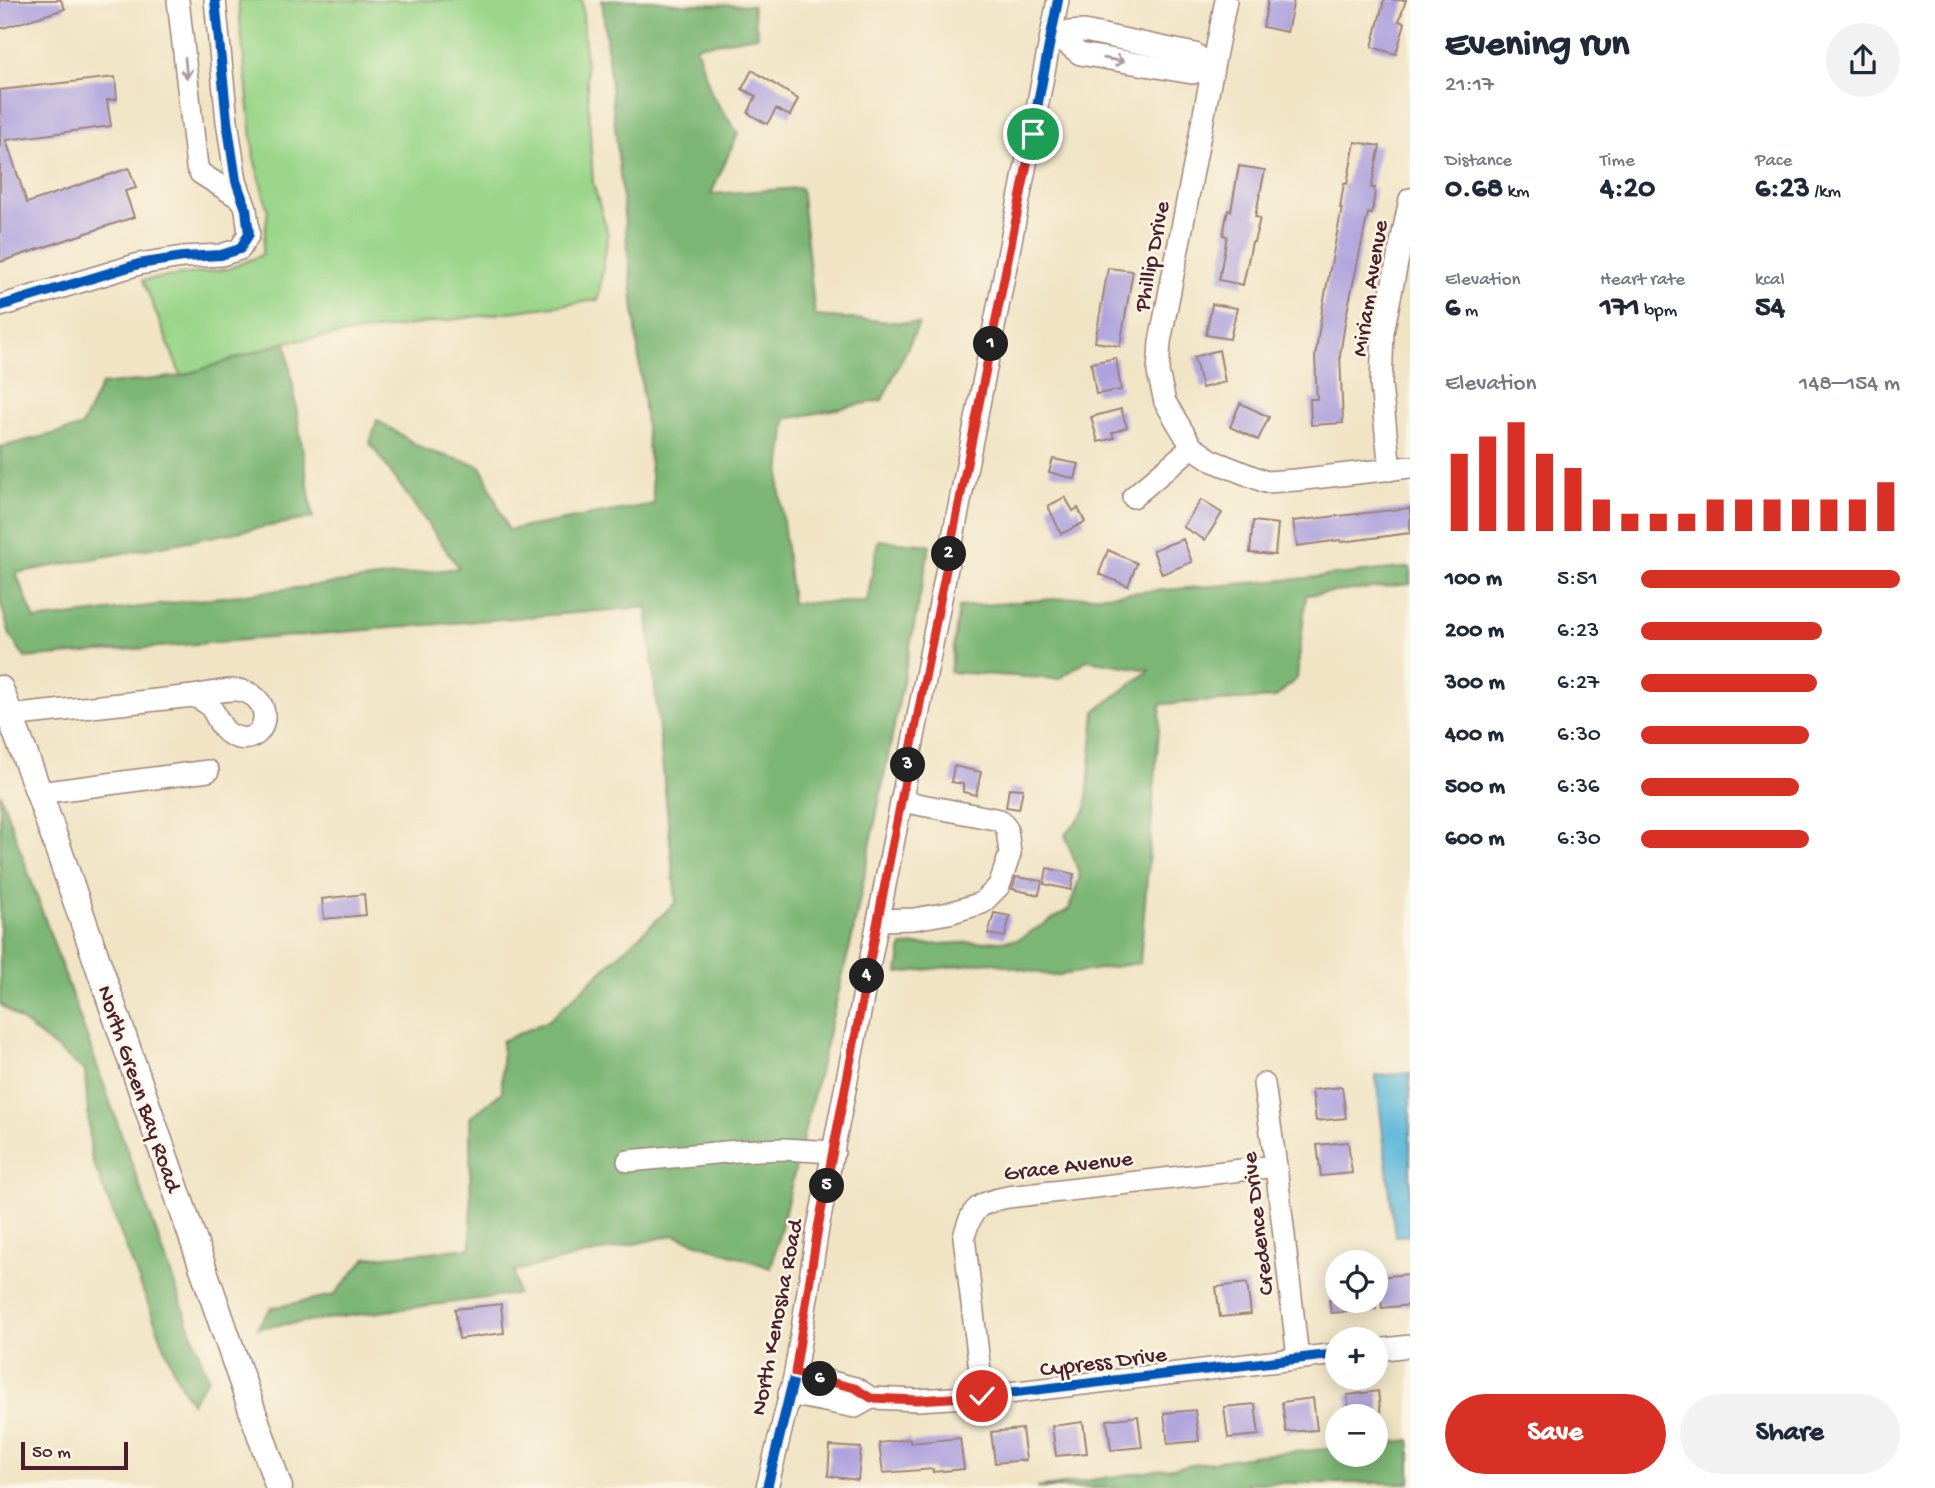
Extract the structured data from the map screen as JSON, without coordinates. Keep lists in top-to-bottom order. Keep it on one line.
{"streets":{"main road":["North Green Bay Road"],"street":["Phillip Drive","Miriam Avenue","Grace Avenue","Credence Drive","North Kenosha Road","Cypress Drive"]},"crossings":[["Phillip Drive","Miriam Avenue"],["Grace Avenue","Credence Drive"],["Grace Avenue","Cypress Drive"],["Credence Drive","Cypress Drive"],["North Kenosha Road","Cypress Drive"]],"scale_bar":"50 m","page":{"heading":["Evening run","21:17"],"stats":[["Distance","0.68 km"],["Time","4:20"],["Pace","6:23 /km"],["Elevation","6 m"],["Heart rate","171 bpm"],["kcal","54"]],"pins":["1","2","3","4","5","6"],"chart":["Elevation","148–154 m"],"list":[{"name":"100 m","note":"5:51"},{"name":"200 m","note":"6:23"},{"name":"300 m","note":"6:27"},{"name":"400 m","note":"6:30"},{"name":"500 m","note":"6:36"},{"name":"600 m","note":"6:30"}],"map_buttons":["+","−"],"buttons":["Save","Share"],"scale":"50 m"}}
